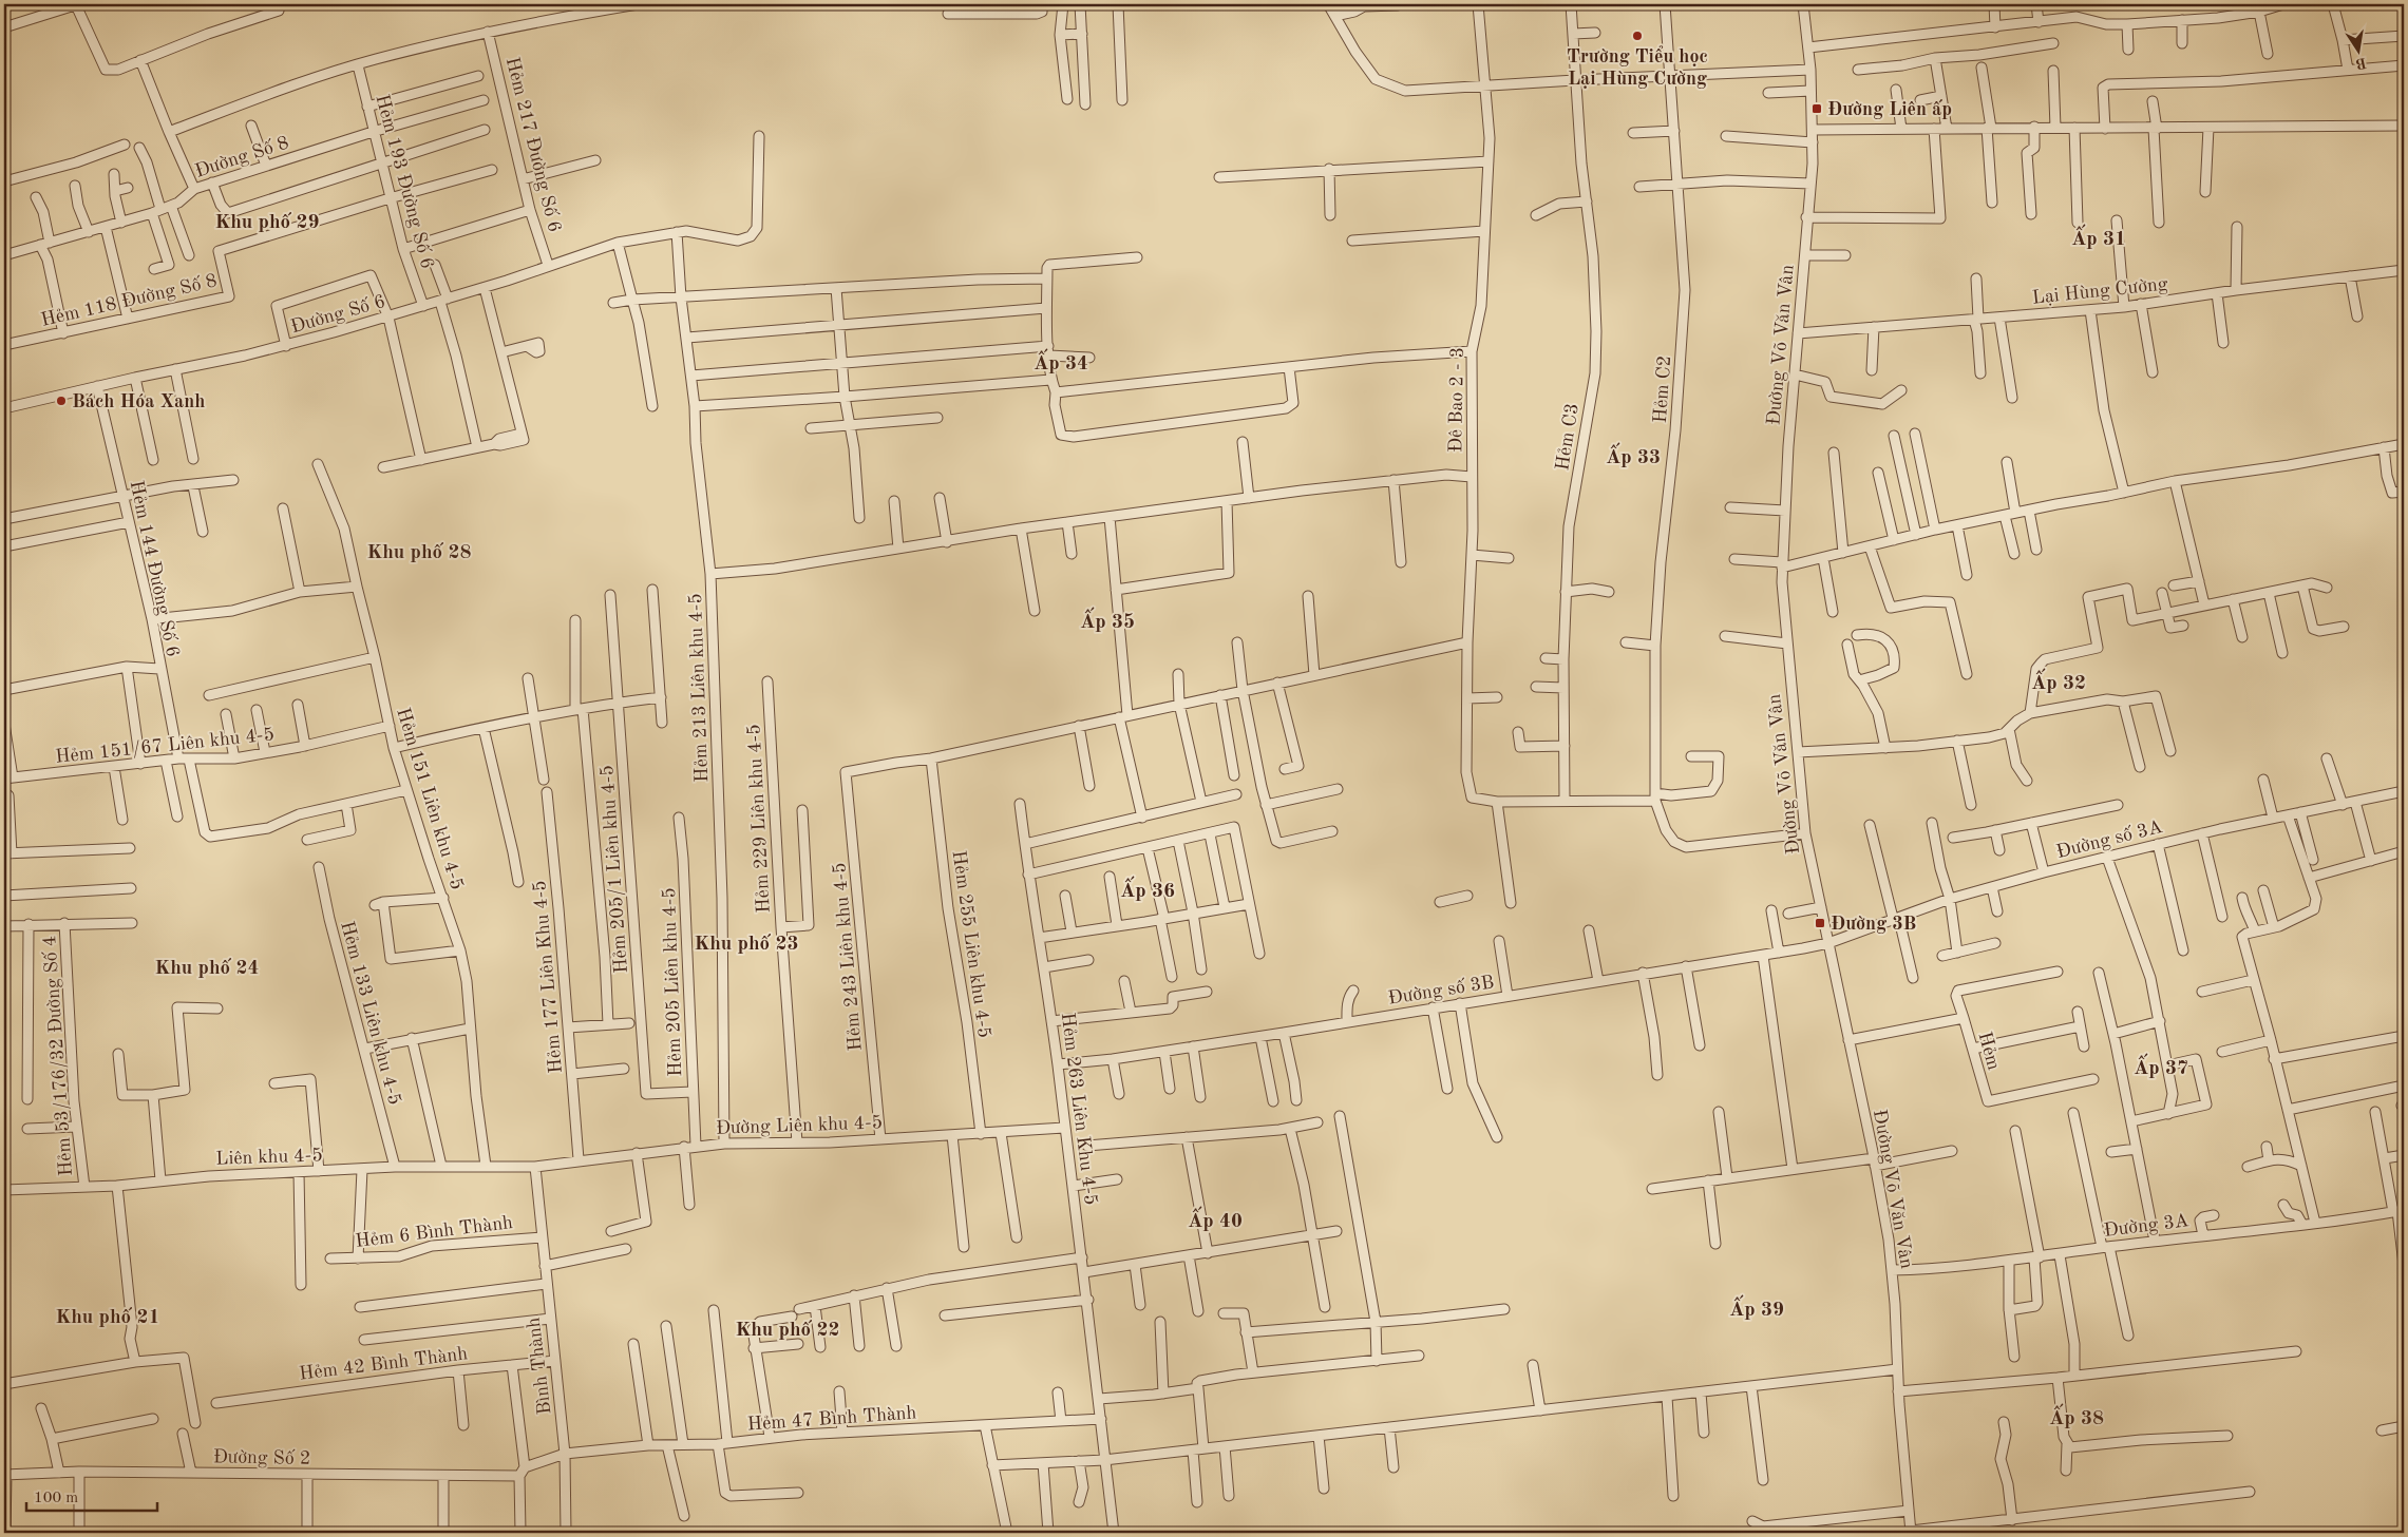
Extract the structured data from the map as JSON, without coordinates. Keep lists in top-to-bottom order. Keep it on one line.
{"streets":{"street":["Hẻm 217 Đường Số 6","Đường Số 8","Hẻm 193 Đường Số 6","Lại Hùng Cường","Hẻm 118 Đường Số 8","Đường Số 6","Đường Võ Văn Vân","Hẻm C2","Đê Bao 2 - 3","Hẻm C3","Hẻm 144 Đường Số 6","Hẻm 213 Liên khu 4-5","Hẻm 151/67 Liên khu 4-5","Hẻm 151 Liên khu 4-5","Hẻm 229 Liên khu 4-5","Đường số 3A","Hẻm 205/1 Liên khu 4-5","Hẻm 255 Liên khu 4-5","Hẻm 243 Liên khu 4-5","Hẻm 177 Liên Khu 4-5","Hẻm 205 Liên khu 4-5","Đường số 3B","Hẻm 133 Liên khu 4-5","Hẻm","Hẻm 53/176/32 Đường Số 4","Hẻm 263 Liên Khu 4-5","Đường Liên khu 4-5","Liên khu 4-5","Đường 3A","Hẻm 6 Bình Thành","Hẻm 42 Bình Thành","Bình Thành","Hẻm 47 Bình Thành","Đường Số 2"]},"crossings":[["Hẻm 217 Đường Số 6","Đường Số 6"],["Đường Số 8","Hẻm 193 Đường Số 6"],["Hẻm 193 Đường Số 6","Hẻm 118 Đường Số 8"],["Hẻm 193 Đường Số 6","Đường Số 6"],["Lại Hùng Cường","Đường Võ Văn Vân"],["Đường Số 6","Hẻm 144 Đường Số 6"],["Đường Số 6","Hẻm 213 Liên khu 4-5"],["Đường Võ Văn Vân","Hẻm C2"],["Đường Võ Văn Vân","Đường số 3A"],["Đường Võ Văn Vân","Đường số 3B"],["Đường Võ Văn Vân","Hẻm"],["Đường Võ Văn Vân","Đường 3A"],["Hẻm 144 Đường Số 6","Hẻm 151/67 Liên khu 4-5"],["Hẻm 213 Liên khu 4-5","Đường Liên khu 4-5"],["Hẻm 151/67 Liên khu 4-5","Hẻm 151 Liên khu 4-5"],["Hẻm 151 Liên khu 4-5","Liên khu 4-5"],["Hẻm 229 Liên khu 4-5","Đường Liên khu 4-5"],["Đường số 3A","Đường số 3B"],["Hẻm 205/1 Liên khu 4-5","Hẻm 205 Liên khu 4-5"],["Hẻm 255 Liên khu 4-5","Hẻm 243 Liên khu 4-5"],["Hẻm 255 Liên khu 4-5","Đường Liên khu 4-5"],["Hẻm 243 Liên khu 4-5","Đường Liên khu 4-5"],["Hẻm 177 Liên Khu 4-5","Đường Liên khu 4-5"],["Hẻm 205 Liên khu 4-5","Đường Liên khu 4-5"],["Đường số 3B","Hẻm 263 Liên Khu 4-5"],["Hẻm 133 Liên khu 4-5","Liên khu 4-5"],["Hẻm 53/176/32 Đường Số 4","Liên khu 4-5"],["Hẻm 263 Liên Khu 4-5","Đường Liên khu 4-5"],["Hẻm 263 Liên Khu 4-5","Hẻm 47 Bình Thành"],["Đường Liên khu 4-5","Liên khu 4-5"],["Đường Liên khu 4-5","Bình Thành"],["Liên khu 4-5","Bình Thành"],["Hẻm 6 Bình Thành","Bình Thành"],["Hẻm 42 Bình Thành","Bình Thành"],["Bình Thành","Hẻm 47 Bình Thành"]],"districts":["Khu phố 29","Ấp 31","Ấp 34","Ấp 33","Khu phố 28","Ấp 35","Ấp 32","Ấp 36","Khu phố 23","Khu phố 24","Ấp 37","Ấp 40","Ấp 39","Khu phố 21","Khu phố 22","Ấp 38"],"places":{"other":["Trường Tiểu học Lại Hùng Cường","Bách Hóa Xanh"],"transit":["Đường Liên ấp","Đường 3B"]},"scale_bar":"100 m","north":"bottom"}
